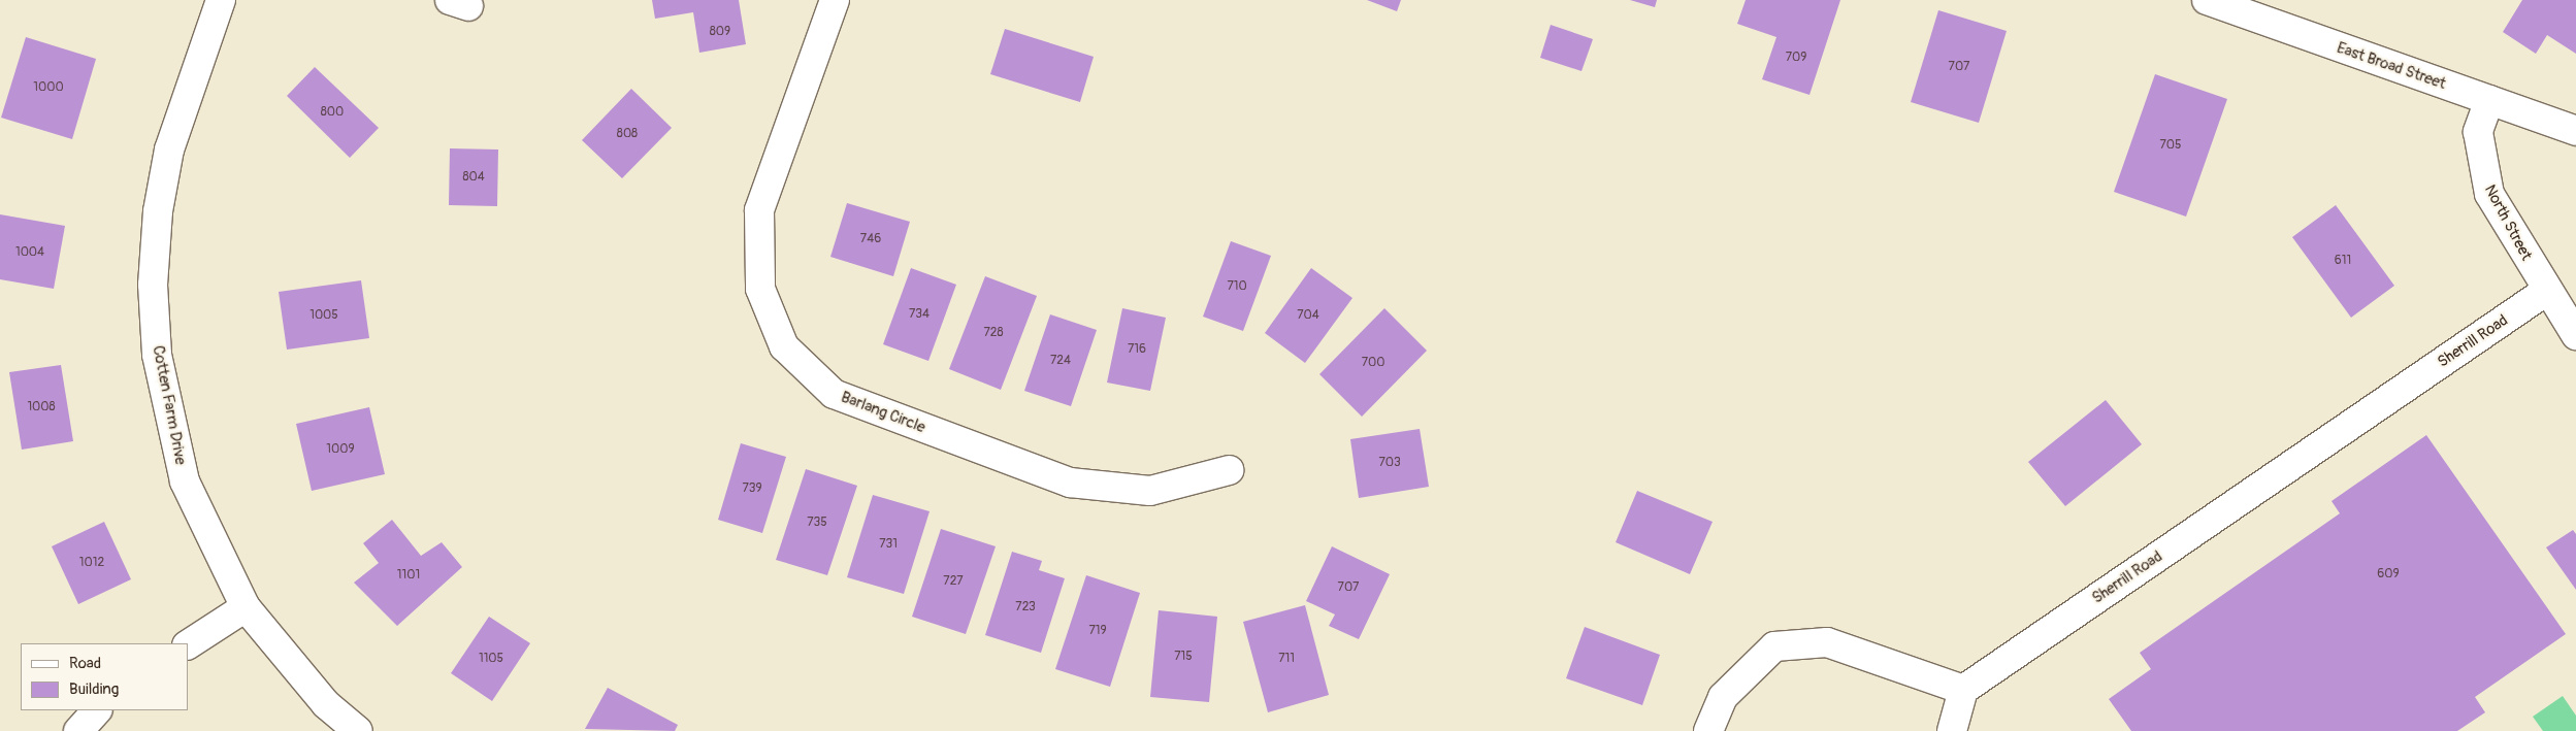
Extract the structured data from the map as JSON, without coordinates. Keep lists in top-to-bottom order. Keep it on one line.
{"streets":{"street":["East Broad Street","North Street","Sherrill Road","Cotten Farm Drive","Barlang Circle"]},"crossings":[["East Broad Street","North Street"],["North Street","Sherrill Road"]],"house_numbers":["809","709","707","1000","800","808","705","804","746","1004","611","710","734","1005","704","728","716","724","700","1008","1009","703","739","735","731","1012","609","1101","727","707","723","719","715","1105","711"],"legend":["Road","Building"]}
